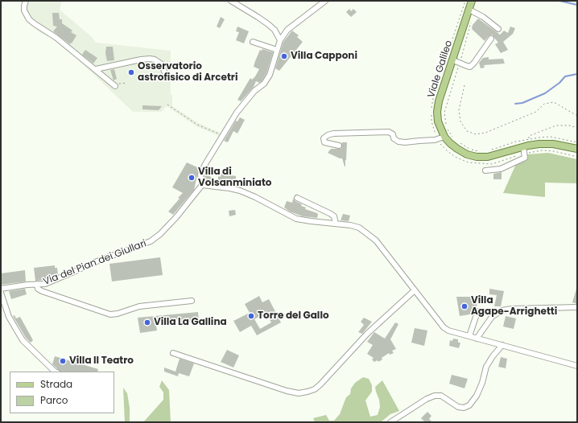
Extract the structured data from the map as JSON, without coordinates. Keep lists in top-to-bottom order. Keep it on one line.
{"streets":{"main road":["Viale Galileo"],"street":["Via del Pian dei Giullari"]},"places":["Villa Capponi","Osservatorio astrofisico di Arcetri","Villa di Volsanminiato","Villa Agape-Arrighetti","Torre del Gallo","Villa La Gallina","Villa Il Teatro"],"legend":["Strada","Parco"]}
